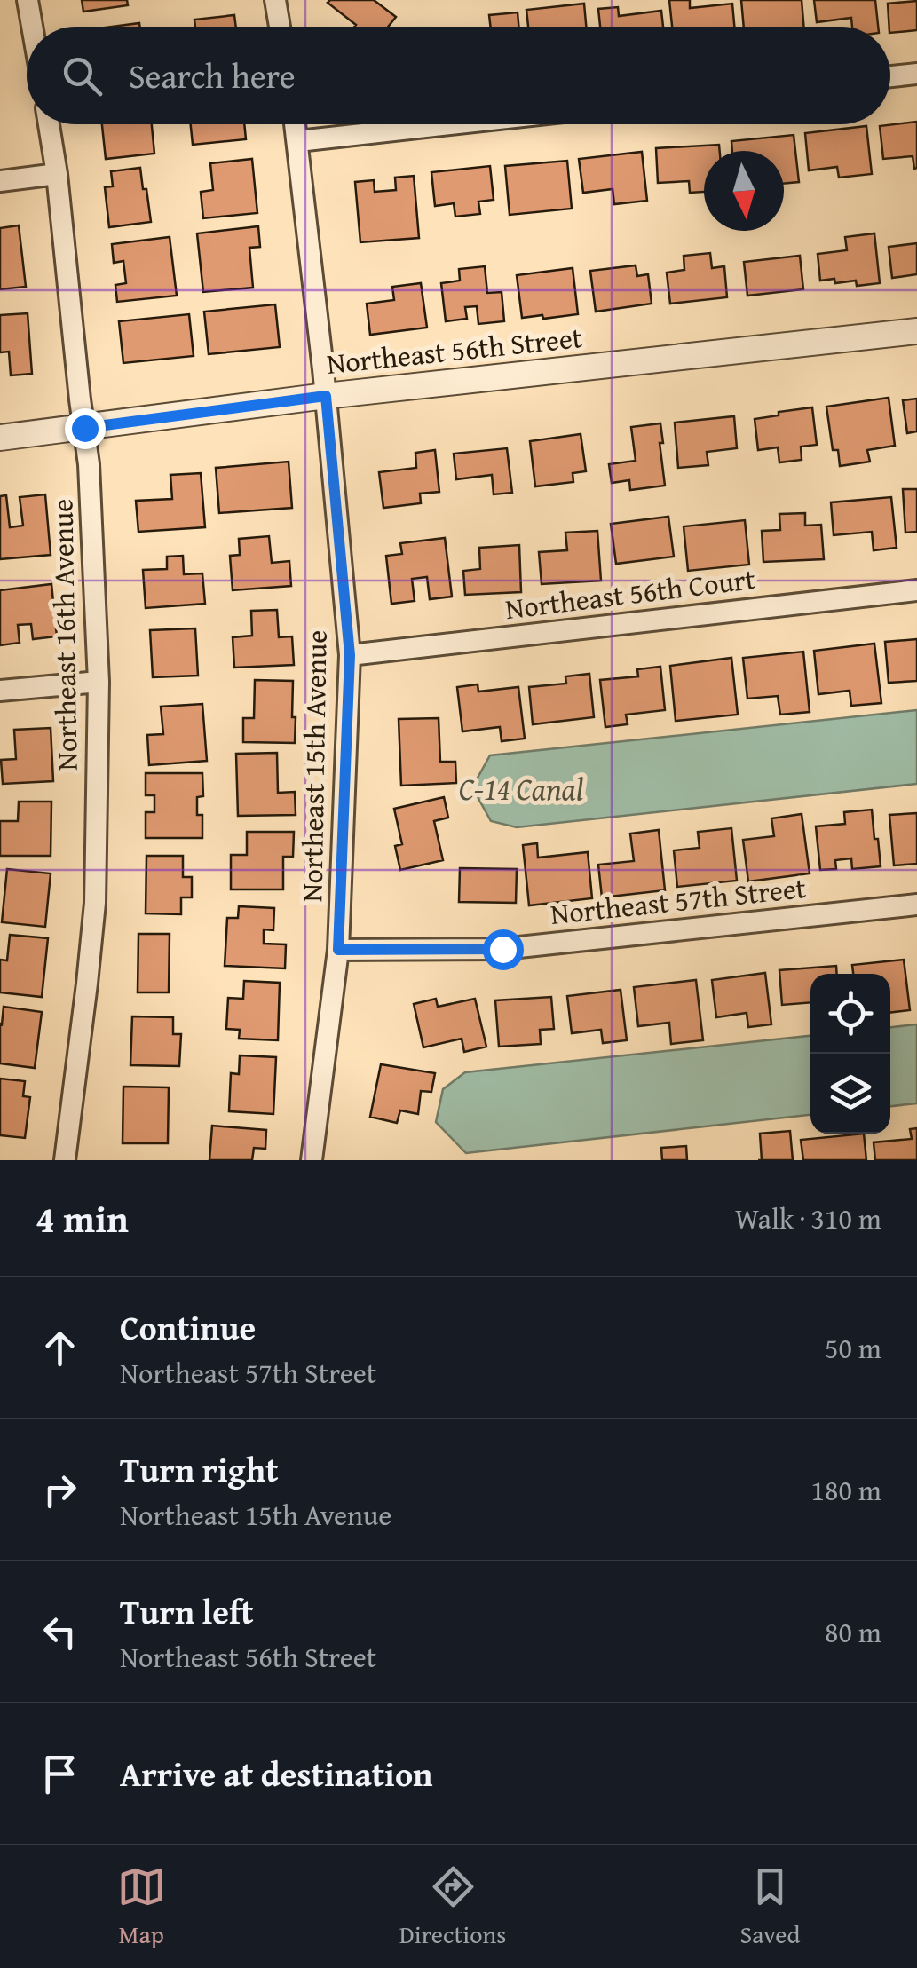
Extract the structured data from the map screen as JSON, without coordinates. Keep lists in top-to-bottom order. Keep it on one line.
{"streets":{"street":["Northeast 56th Street","Northeast 56th Court","Northeast 16th Avenue","Northeast 15th Avenue","Northeast 57th Street"]},"crossings":[["Northeast 56th Street","Northeast 16th Avenue"],["Northeast 56th Street","Northeast 15th Avenue"],["Northeast 56th Court","Northeast 15th Avenue"],["Northeast 15th Avenue","Northeast 57th Street"]],"water":["C-14 Canal"],"north":"bottom","page":{"search":"Search here","heading":["4 min","Walk · 310 m"],"list":[["Continue","Northeast 57th Street","50 m"],["Turn right","Northeast 15th Avenue","180 m"],["Turn left","Northeast 56th Street","80 m"],"Arrive at destination"],"nav":["Map","Directions","Saved"]}}
